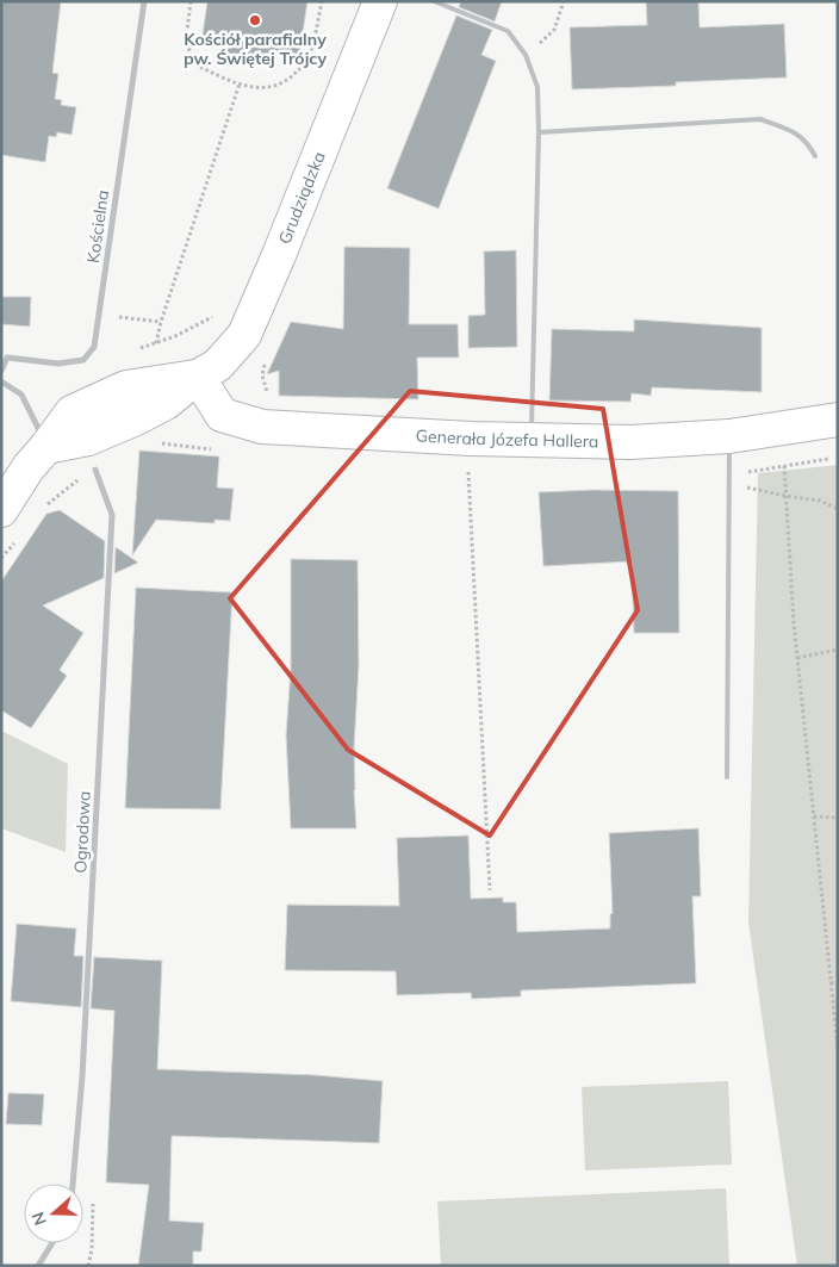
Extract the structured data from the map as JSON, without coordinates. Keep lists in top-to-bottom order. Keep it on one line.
{"streets":{"street":["Grudziądzka","Kościelna","Generała Józefa Hallera","Ogrodowa"]},"crossings":[["Grudziądzka","Generała Józefa Hallera"]],"places":["Kościół parafialny pw. Świętej Trójcy"],"north":"left"}
